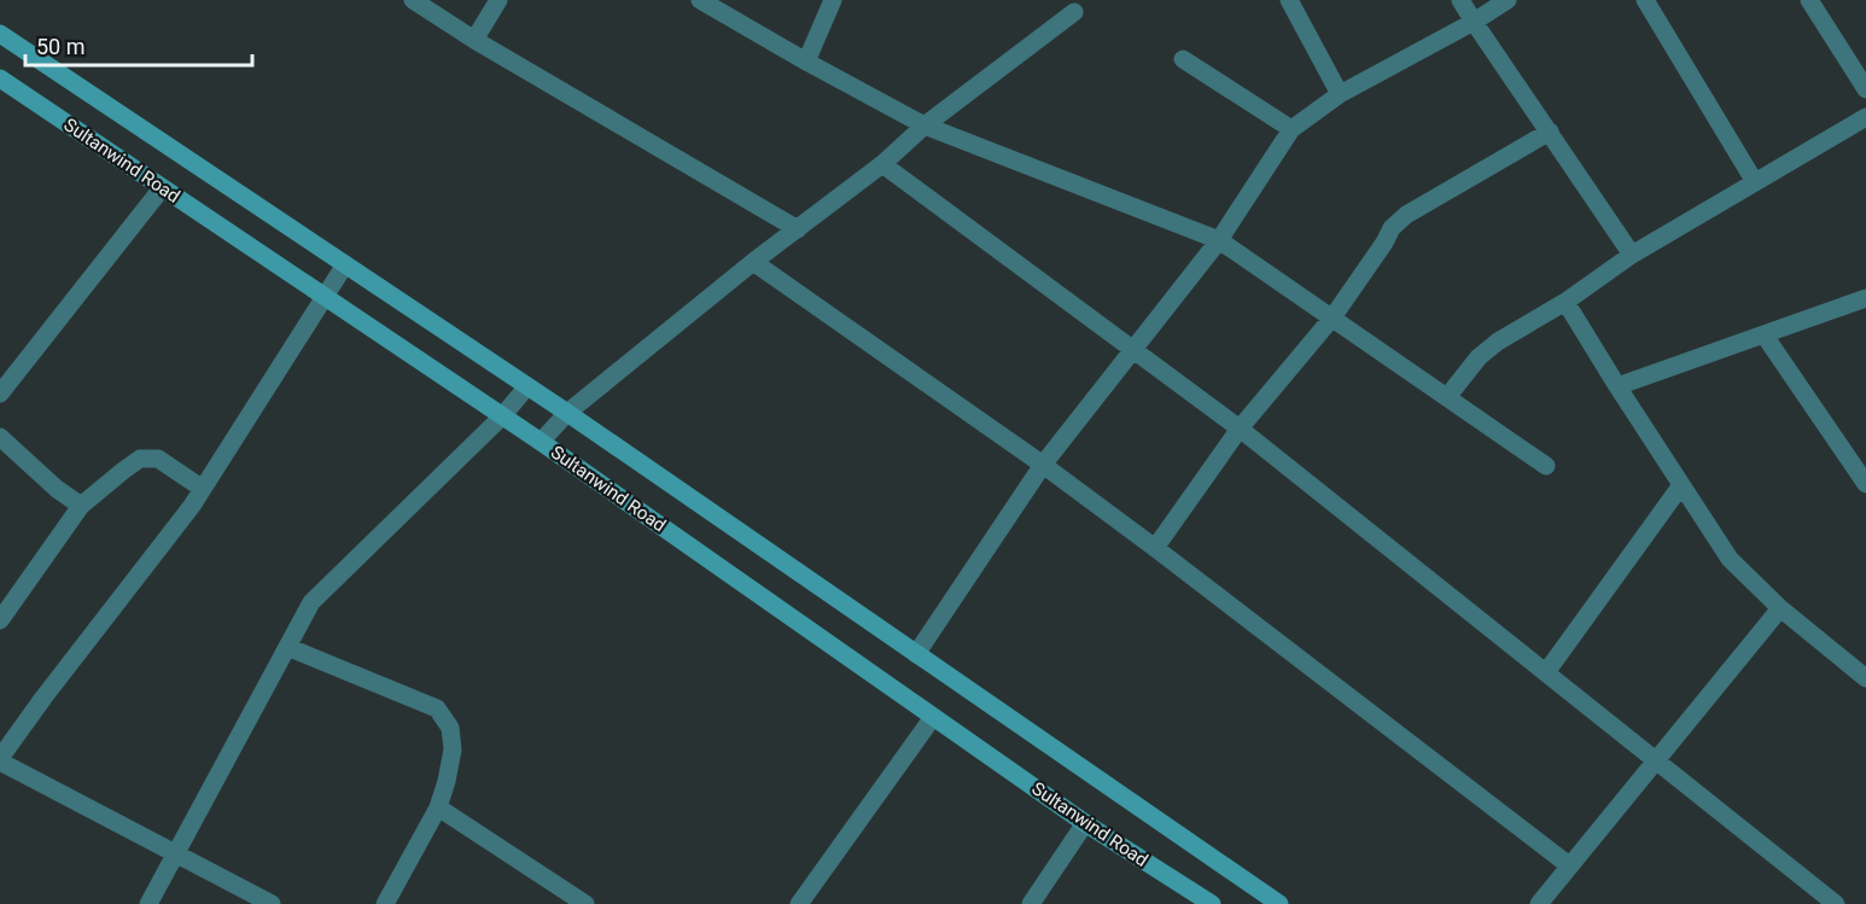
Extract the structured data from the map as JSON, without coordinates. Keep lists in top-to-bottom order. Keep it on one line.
{"streets":{"main road":["Sultanwind Road"]},"scale_bar":"50 m"}
